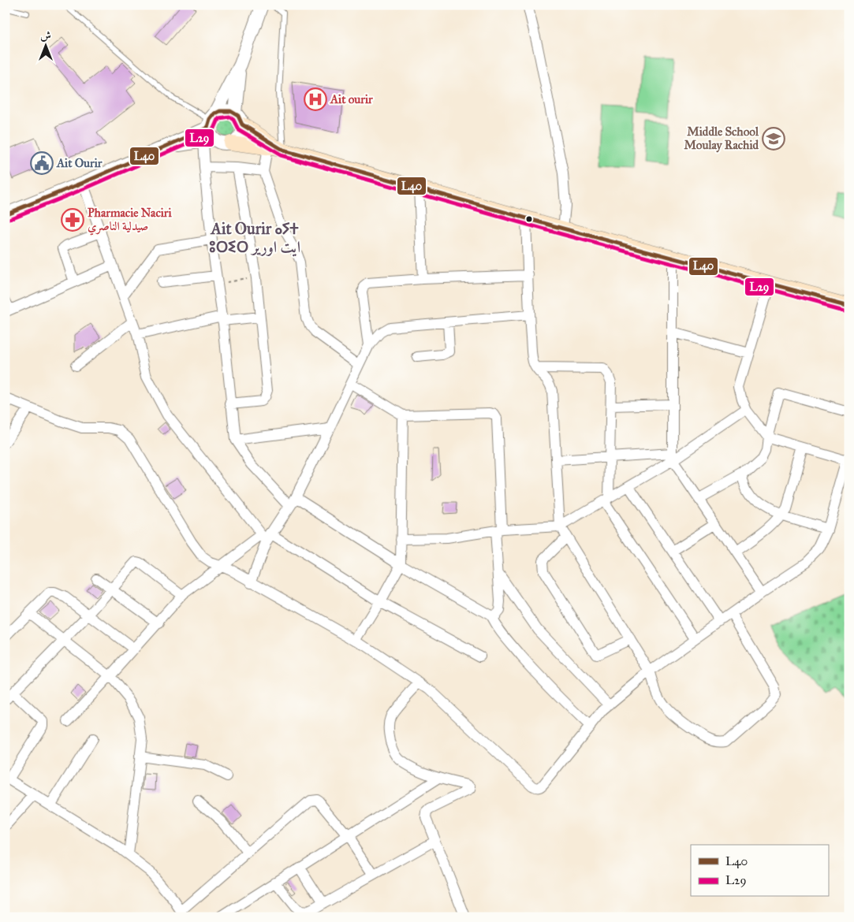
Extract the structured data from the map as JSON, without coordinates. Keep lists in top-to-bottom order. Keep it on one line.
{"districts":["Ait Ourir ⴰⵢⵜ ⵓⵔⵉⵔ ايت اورير"],"places":{"hospital":["Ait ourir"],"school or university":["Middle School Moulay Rachid"],"public building":["Ait Ourir"],"pharmacy":["Pharmacie Naciri صيدلية الناصري"]},"lines":["transit line L40","transit line L29"],"legend":["L40","L29"],"north":"top"}
